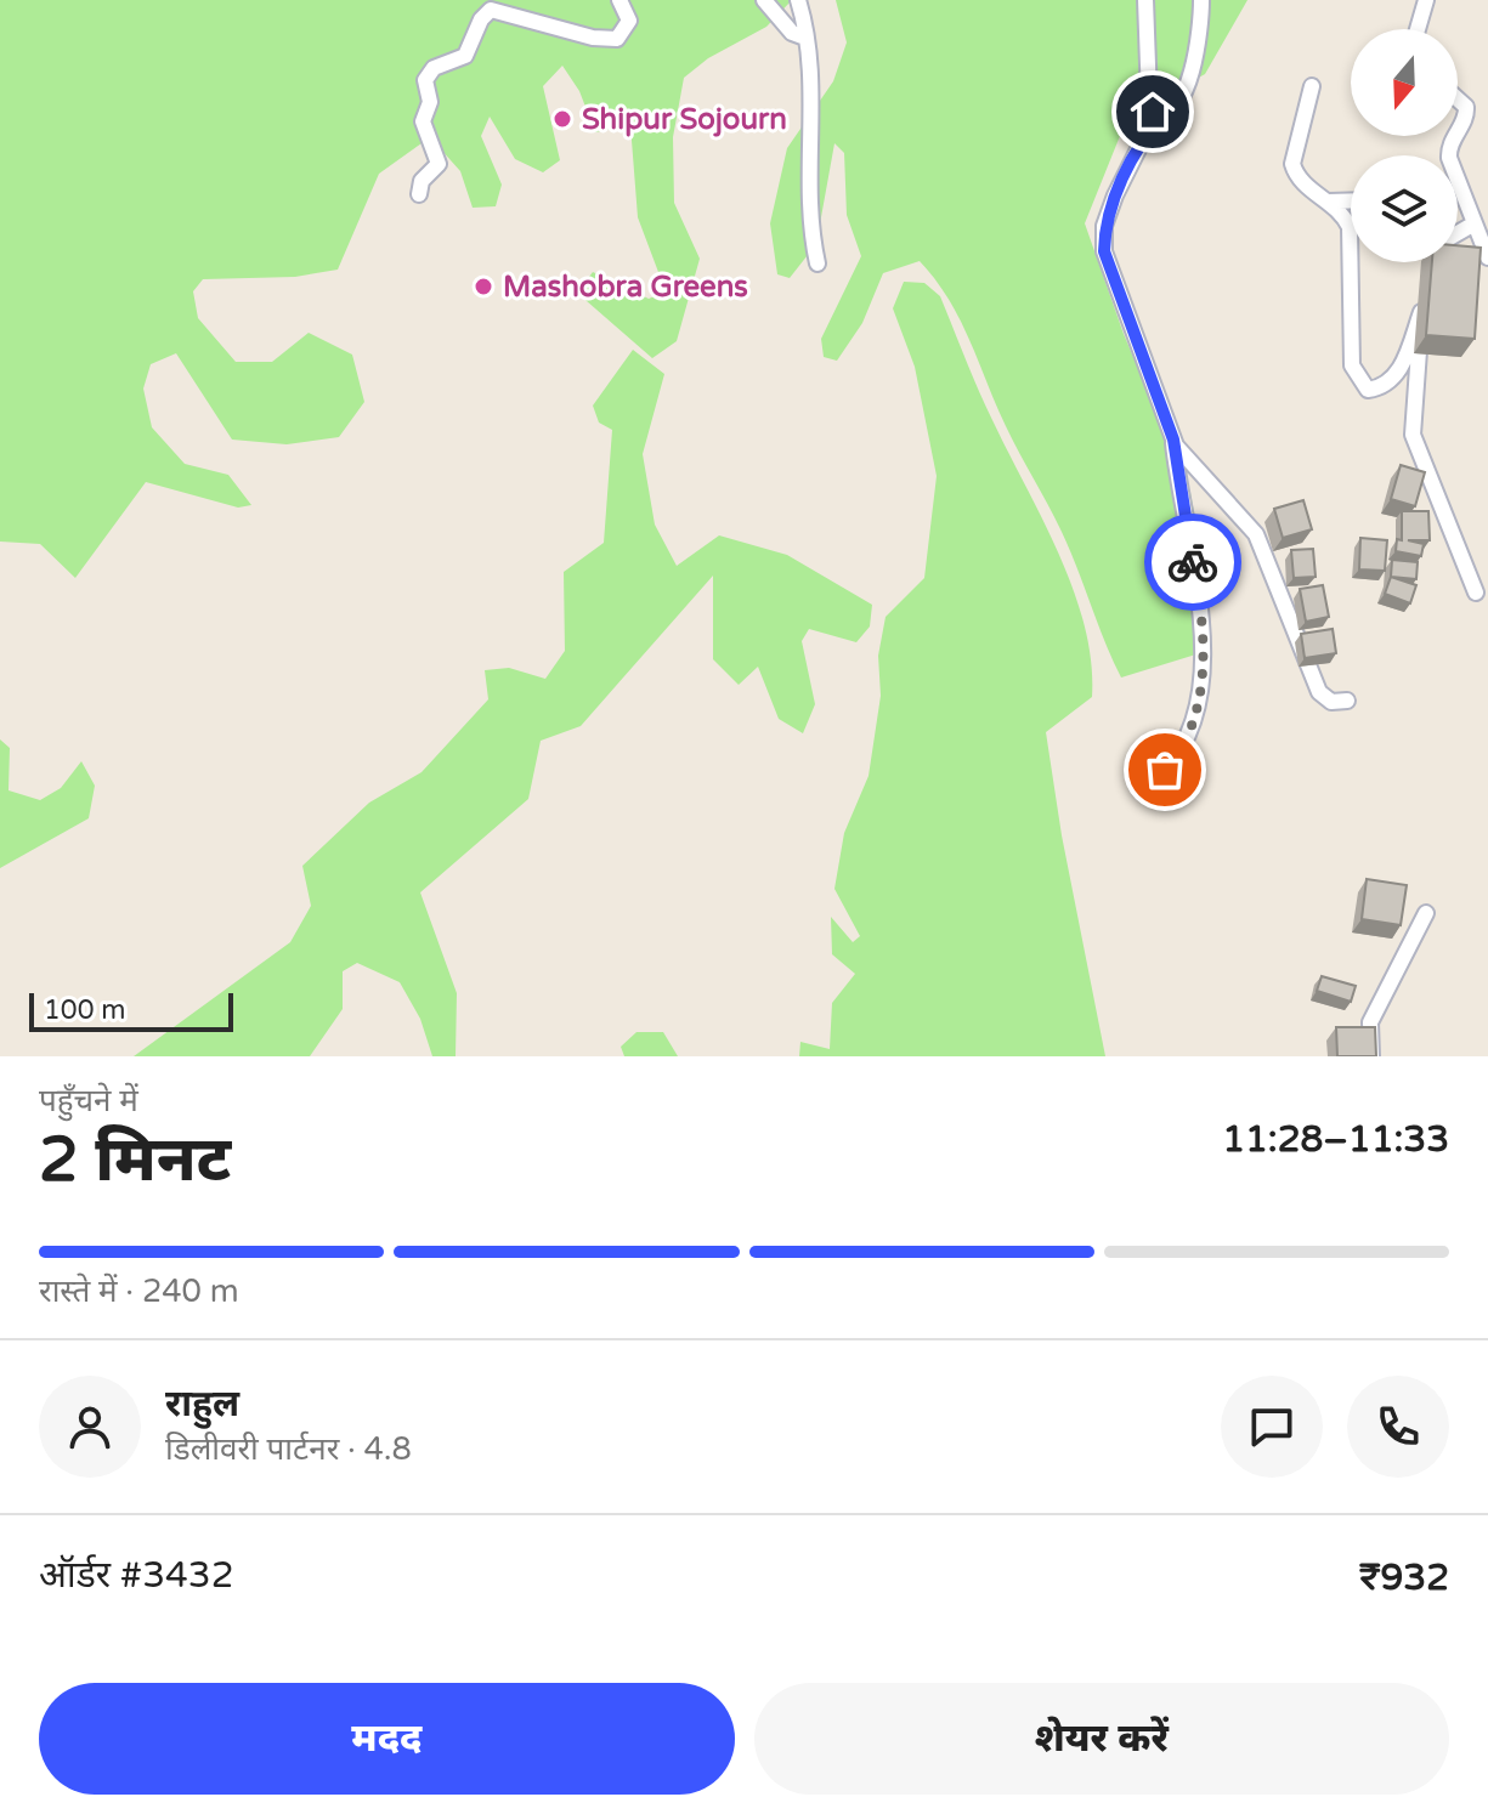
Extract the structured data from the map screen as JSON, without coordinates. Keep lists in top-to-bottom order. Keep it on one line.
{"places":["Shipur Sojourn","Mashobra Greens"],"scale_bar":"100 m","north":"bottom","page":{"scale":"100 m","heading":["2 मिनट","पहुँचने में","11:28–11:33"],"panel":["राहुल","डिलीवरी पार्टनर · 4.8","ऑर्डर #3432","₹932"],"bar":"रास्ते में · 240 m","buttons":["मदद","शेयर करें"]}}
